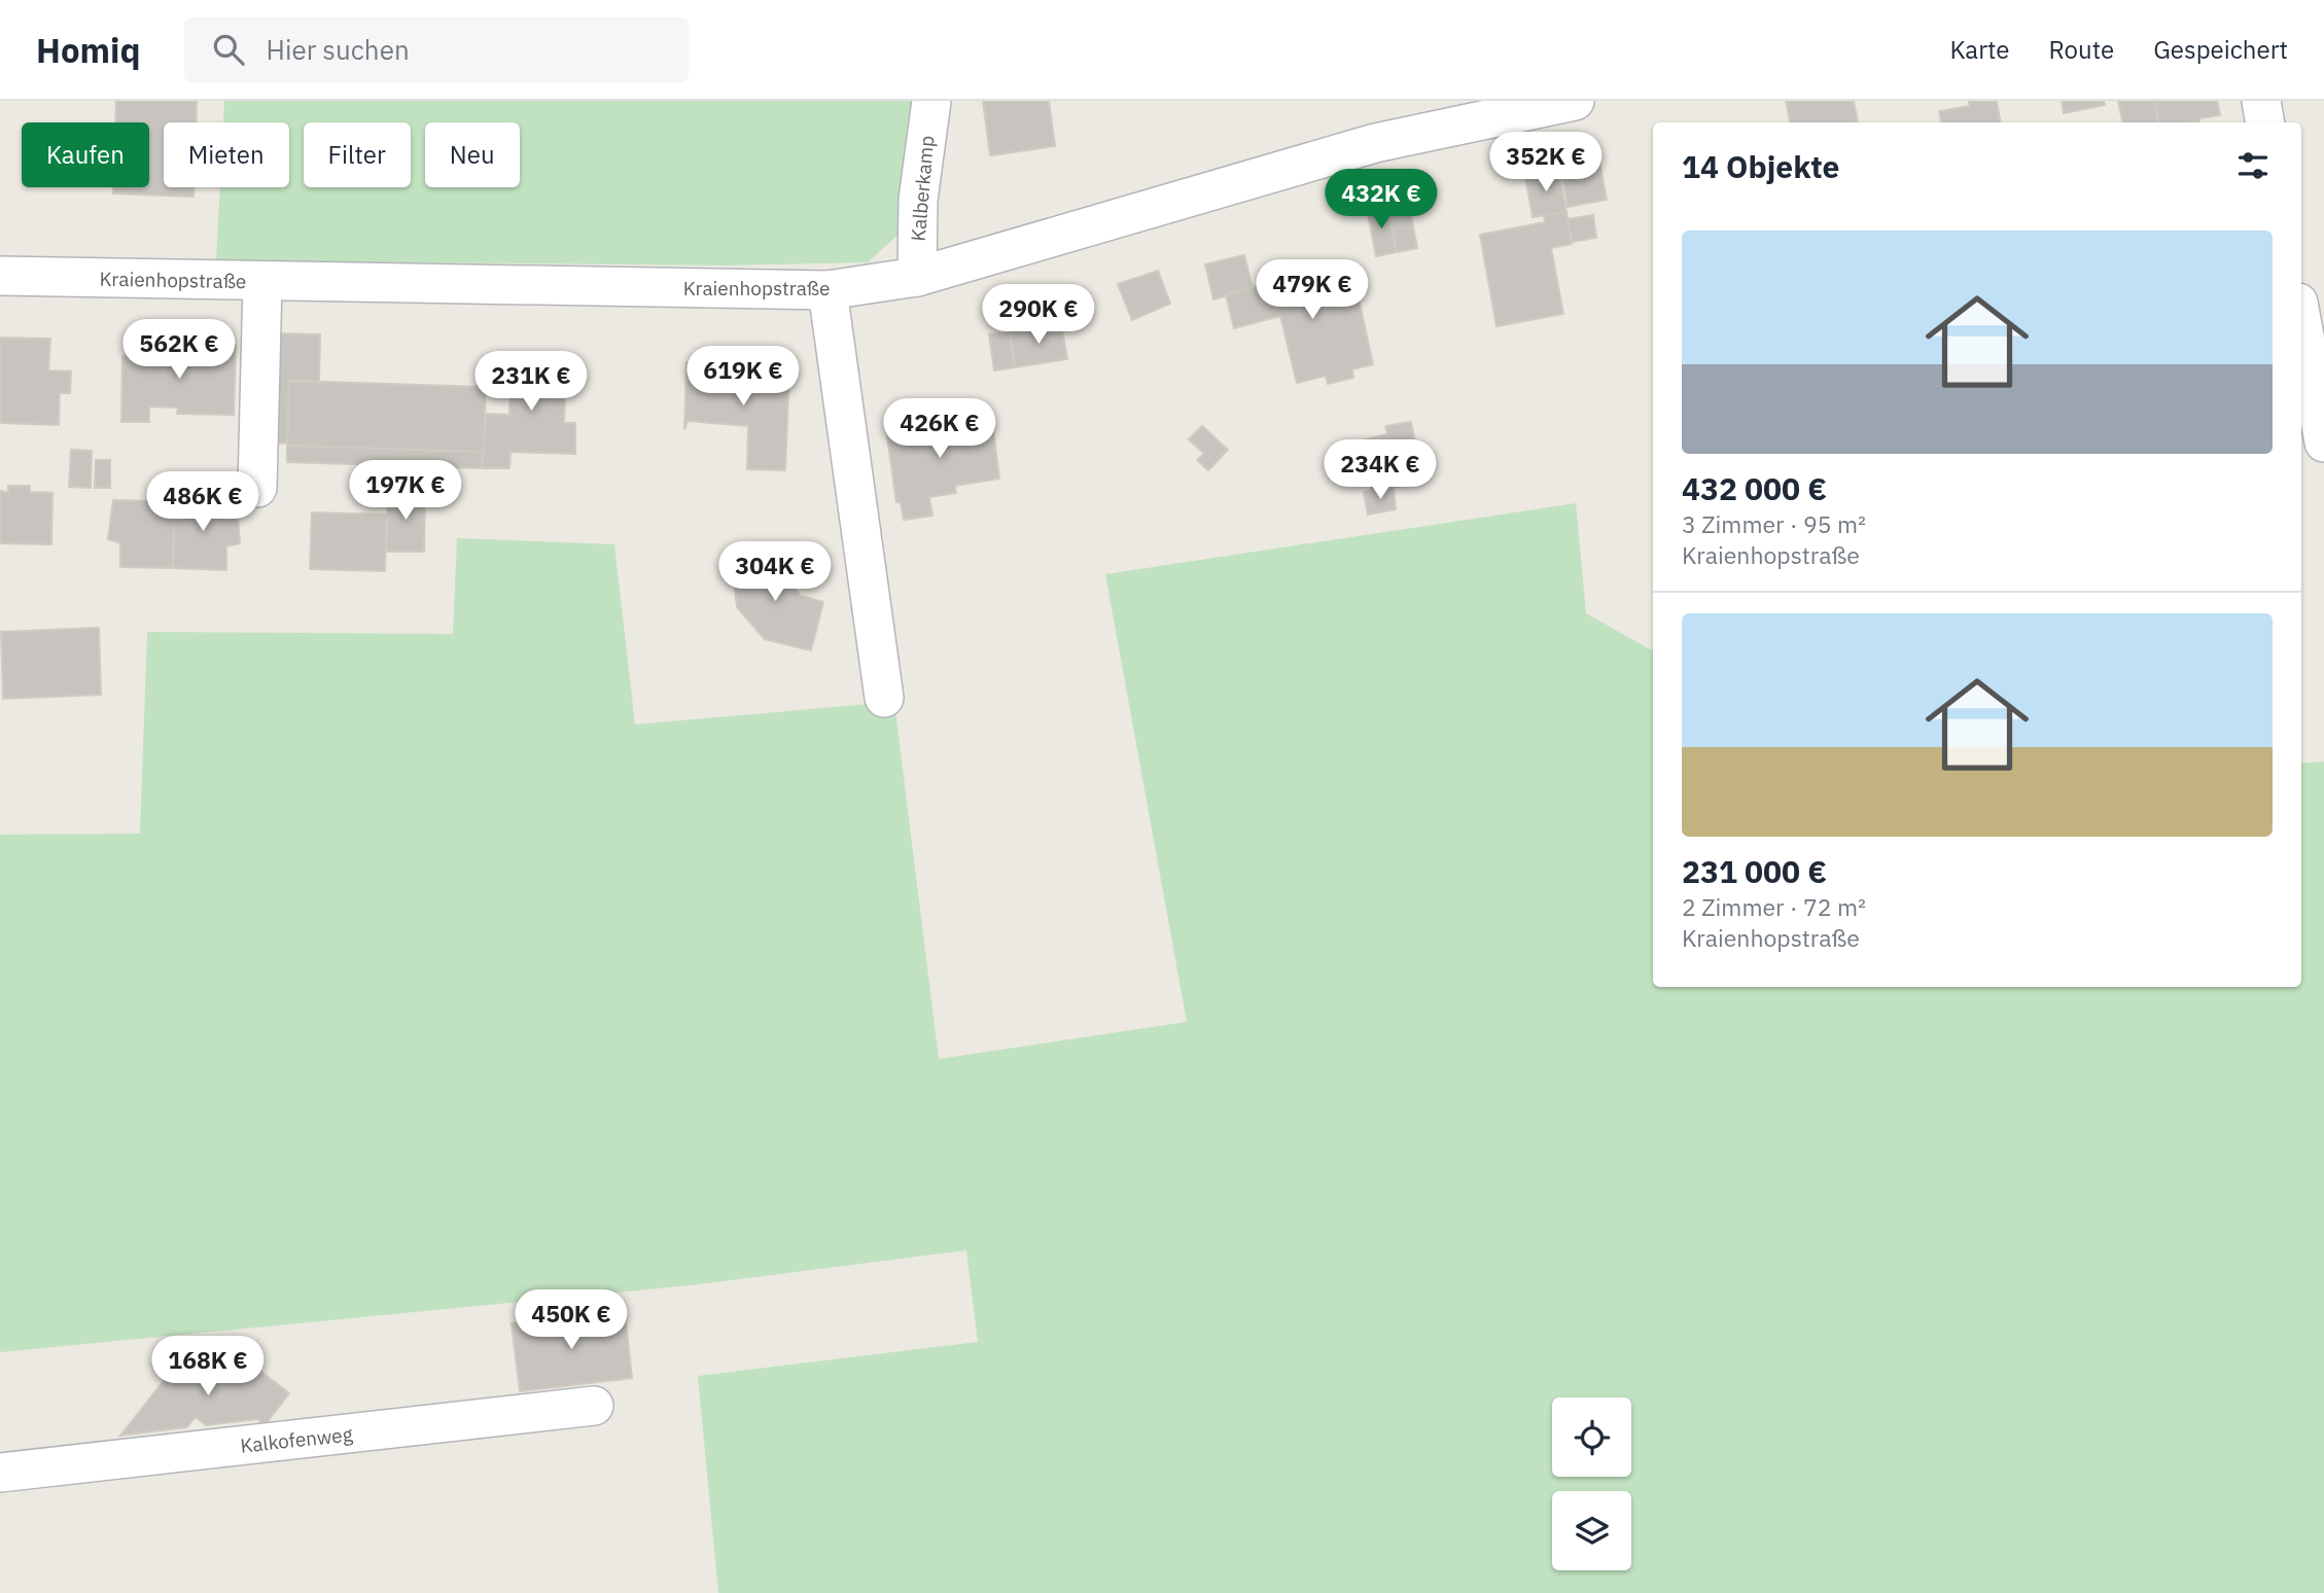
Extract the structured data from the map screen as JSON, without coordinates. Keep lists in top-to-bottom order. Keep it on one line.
{"streets":{"street":["Kalberkamp","Kraienhopstraße","Kalkofenweg"]},"crossings":[["Kalberkamp","Kraienhopstraße"]],"page":{"header":"Homiq","search":"Hier suchen","nav":["Karte","Route","Gespeichert"],"chip":["Kaufen","Mieten","Filter","Neu"],"heading":"14 Objekte","price":["352K €","432K €","479K €","290K €","562K €","619K €","231K €","426K €","234K €","197K €","486K €","304K €","450K €","168K €"],"list":[{"name":"432 000 €","note":"3 Zimmer · 95 m² · Kraienhopstraße"},{"name":"231 000 €","note":"2 Zimmer · 72 m² · Kraienhopstraße"}]}}
